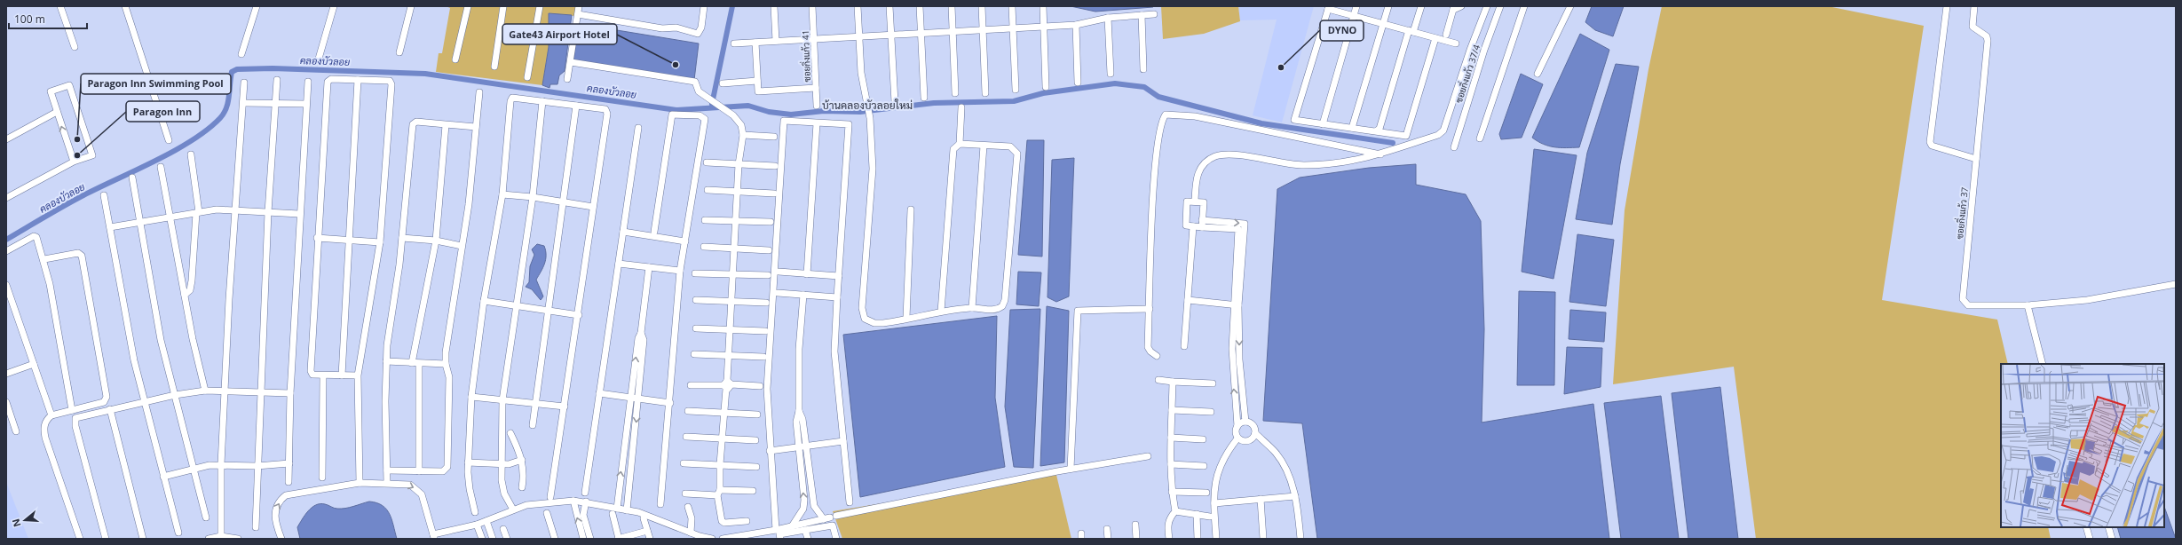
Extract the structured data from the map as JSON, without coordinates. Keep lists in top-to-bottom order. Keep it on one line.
{"streets":{"street":["ซอยกิ่งแก้ว 41","ซอยกิ่งแก้ว 37/4","ซอยกิ่งแก้ว 37"]},"districts":["บ้านคลองบัวลอยใหม่"],"water":["คลองบัวลอย"],"places":["Gate43 Airport Hotel","DYNO","Paragon Inn Swimming Pool","Paragon Inn"],"scale_bar":"100 m","north":"left"}
